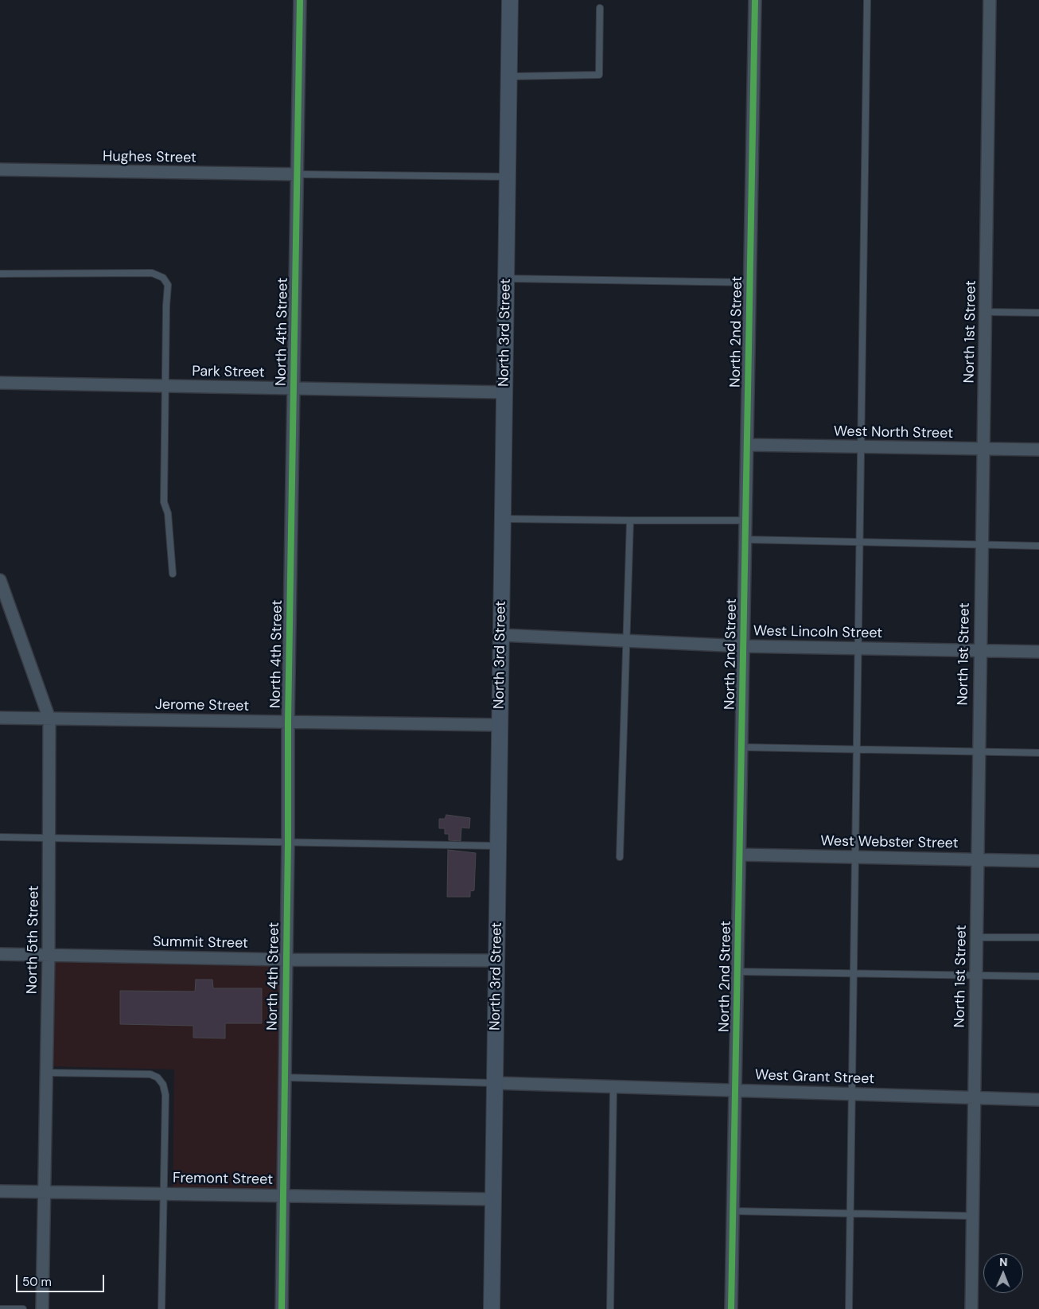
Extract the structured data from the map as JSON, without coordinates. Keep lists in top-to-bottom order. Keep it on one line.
{"streets":{"street":["Hughes Street","North 4th Street","North 2nd Street","North 1st Street","North 3rd Street","Park Street","West North Street","West Lincoln Street","Jerome Street","West Webster Street","North 5th Street","Summit Street","West Grant Street","Fremont Street"]},"crossings":[["Hughes Street","North 4th Street"],["North 4th Street","Park Street"],["North 4th Street","Jerome Street"],["North 4th Street","Summit Street"],["North 4th Street","Fremont Street"],["North 2nd Street","West North Street"],["North 2nd Street","West Lincoln Street"],["North 2nd Street","West Webster Street"],["North 2nd Street","West Grant Street"],["North 1st Street","West North Street"],["North 1st Street","West Lincoln Street"],["North 1st Street","West Webster Street"],["North 1st Street","West Grant Street"],["North 3rd Street","Park Street"],["North 3rd Street","West Lincoln Street"],["North 3rd Street","Jerome Street"],["North 3rd Street","Summit Street"],["North 3rd Street","West Grant Street"],["North 3rd Street","Fremont Street"],["Jerome Street","North 5th Street"],["North 5th Street","Summit Street"],["North 5th Street","Fremont Street"]],"scale_bar":"50 m","north":"top"}
